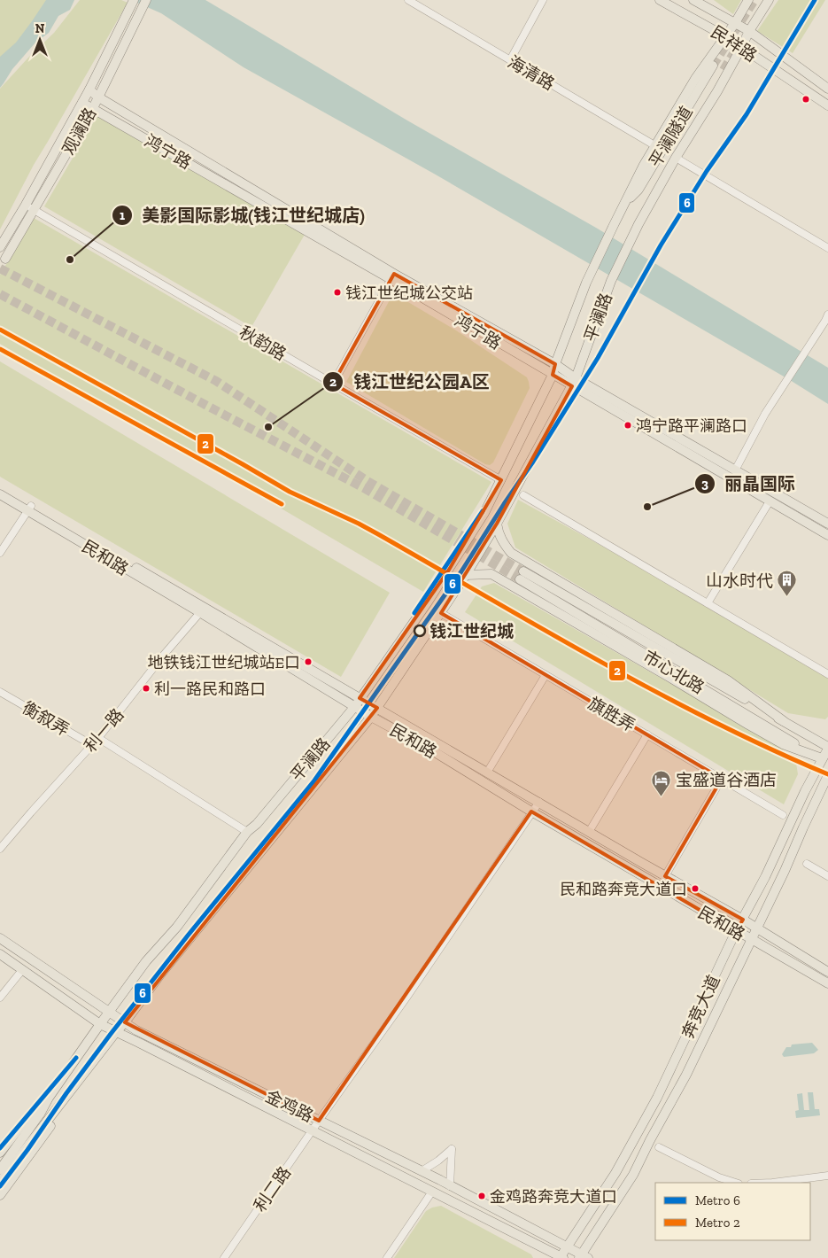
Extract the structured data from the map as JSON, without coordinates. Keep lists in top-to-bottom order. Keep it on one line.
{"streets":{"main road":["民祥路","观澜路","平澜隧道","鸿宁路","平澜路","民和路","市心北路","奔竞大道","金鸡路"],"street":["海清路","秋韵路","旗胜弄","衡叙弄","利一路","利二路"]},"crossings":[["民祥路","平澜路"],["海清路","平澜路"],["观澜路","鸿宁路"],["观澜路","秋韵路"],["平澜隧道","平澜路"],["鸿宁路","平澜路"],["平澜路","秋韵路"],["平澜路","民和路"],["平澜路","旗胜弄"],["平澜路","金鸡路"],["民和路","利一路"],["民和路","奔竞大道"],["民和路","利二路"],["市心北路","奔竞大道"],["衡叙弄","利一路"],["奔竞大道","金鸡路"],["金鸡路","利二路"]],"places":{"other":["美影国际影城(钱江世纪城店)","钱江世纪城公交站","鸿宁路平澜路口","钱江世纪公园A区","丽晶国际","钱江世纪城","地铁钱江世纪城站E口","利一路民和路口","民和路奔竞大道口","金鸡路奔竞大道口"],"building":["山水时代"],"hotel":["宝盛道谷酒店"]},"lines":["metro line 6","metro line 2"],"legend":["Metro 6","Metro 2"],"north":"top"}
